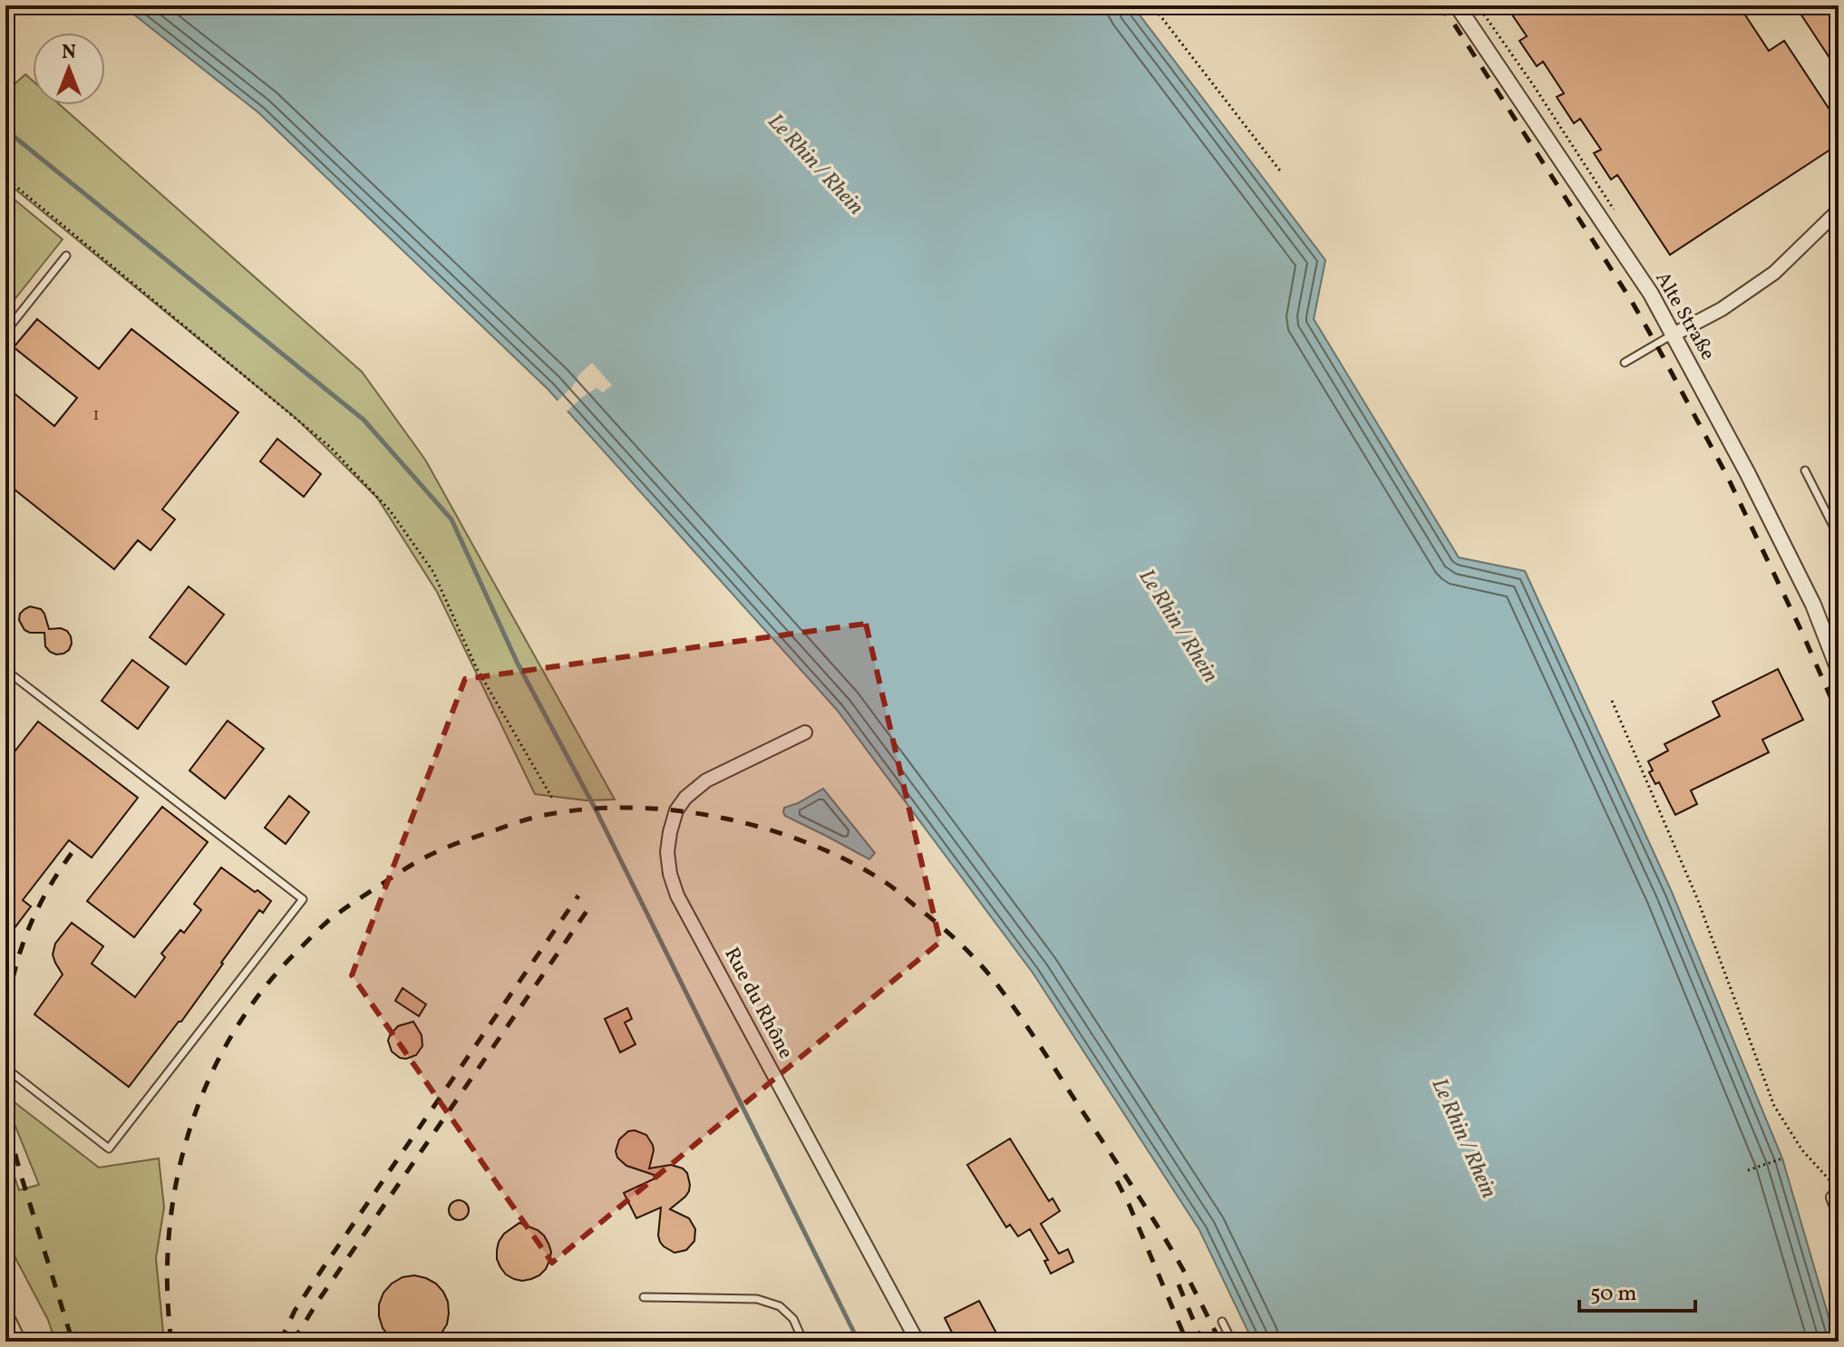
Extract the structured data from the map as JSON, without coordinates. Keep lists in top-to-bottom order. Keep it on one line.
{"streets":{"street":["Alte Straße","Rue du Rhône"]},"water":["Le Rhin / Rhein"],"house_numbers":["1"],"scale_bar":"50 m","north":"top"}
